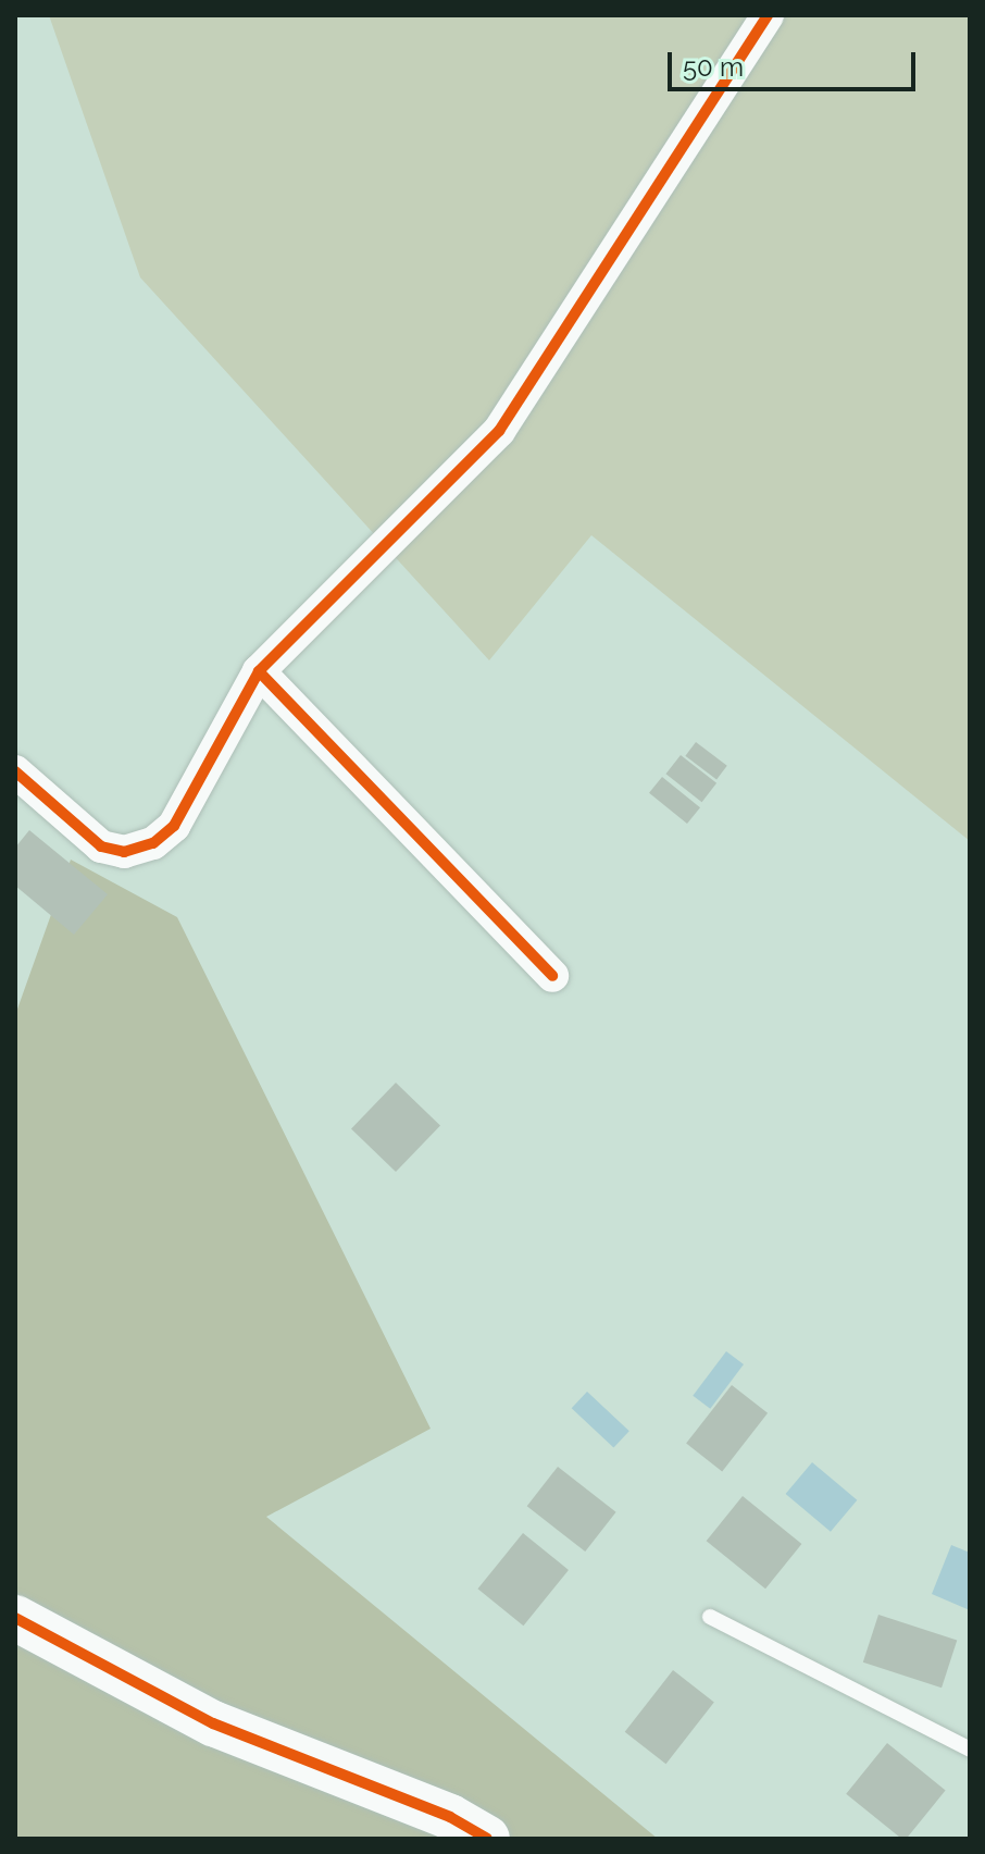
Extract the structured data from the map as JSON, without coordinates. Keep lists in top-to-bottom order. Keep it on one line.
{"scale_bar":"50 m"}
